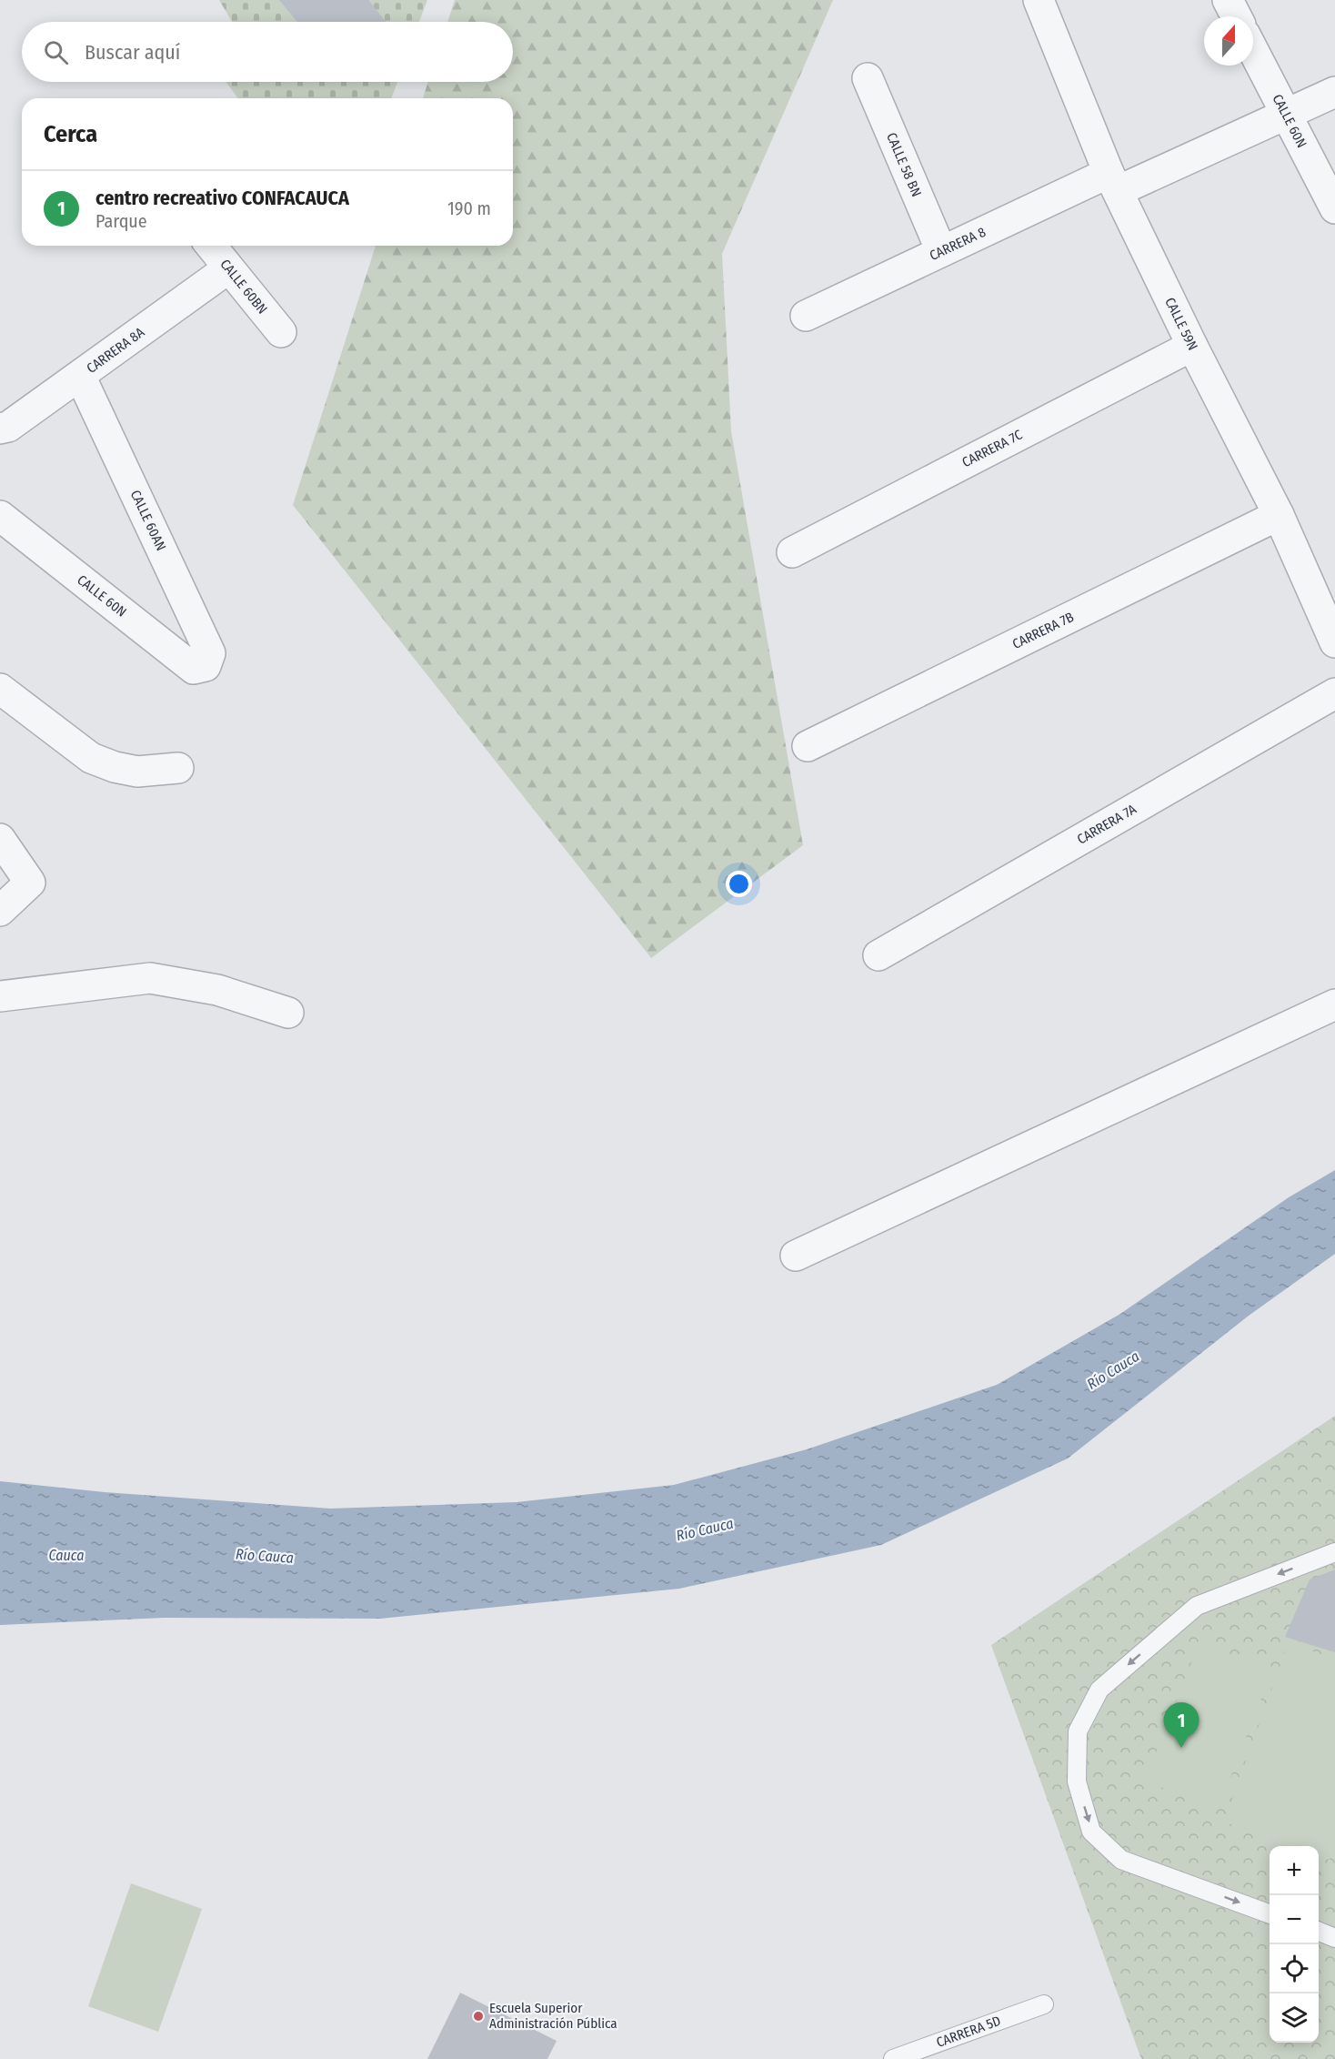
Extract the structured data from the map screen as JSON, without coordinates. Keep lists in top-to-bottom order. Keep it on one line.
{"streets":{"street":["CALLE 60N","CALLE 58 BN","CARRERA 8","CALLE 60BN","CALLE 59N","CARRERA 8A","CARRERA 7C","CALLE 60AN","CARRERA 7B","CARRERA 7A"],"lane":["CARRERA 5D"]},"crossings":[["CALLE 60N","CARRERA 8"],["CALLE 60N","CALLE 60AN"],["CALLE 58 BN","CARRERA 8"],["CARRERA 8","CALLE 59N"],["CALLE 60BN","CARRERA 8A"],["CALLE 59N","CARRERA 7C"],["CALLE 59N","CARRERA 7B"],["CARRERA 8A","CALLE 60AN"]],"water":["Río Cauca","Cauca"],"places":["Escuela Superior Administración Pública"],"north":"top","page":{"search":"Buscar aquí","heading":"Cerca","list":[{"mark":"1","name":"centro recreativo CONFACAUCA","note":"Parque","value":"190 m"}],"pins":"1","map_buttons":["+","−"]}}
